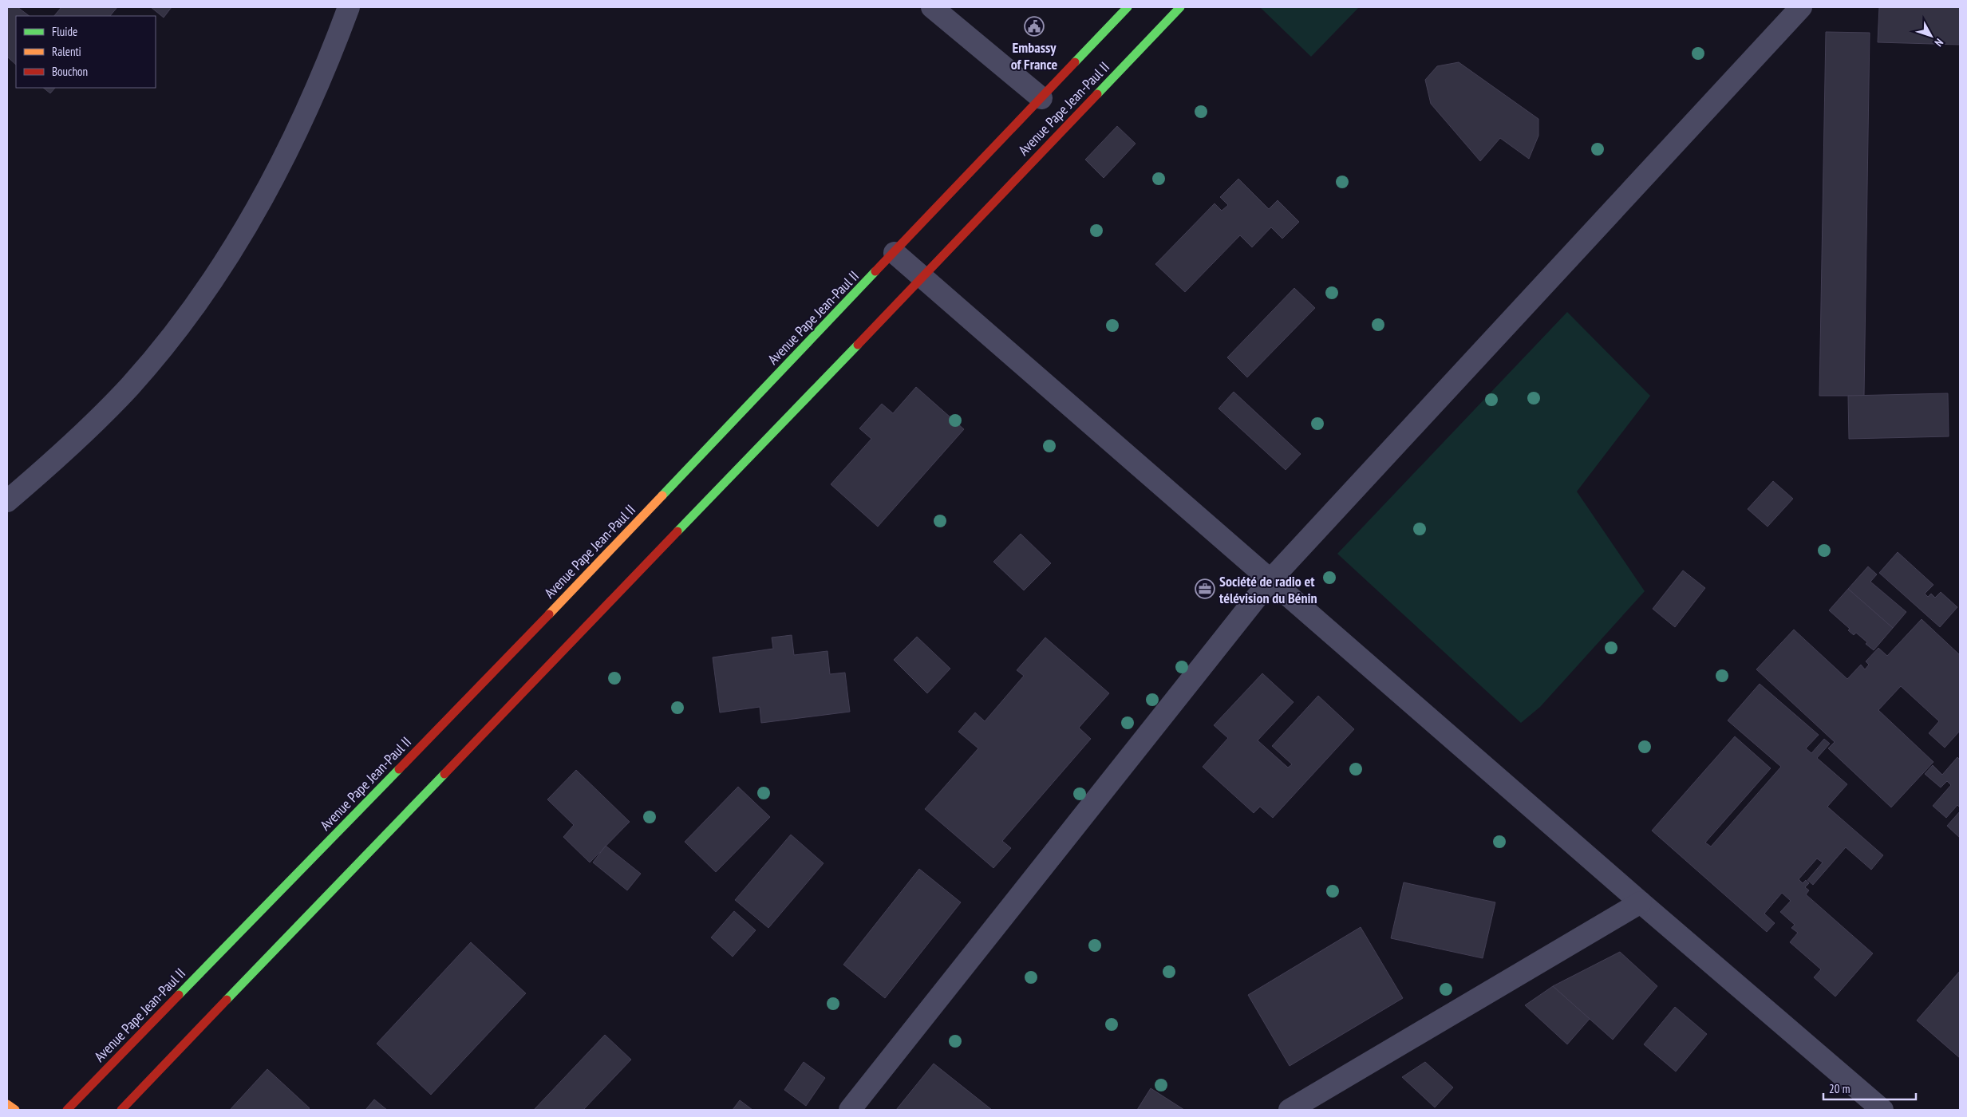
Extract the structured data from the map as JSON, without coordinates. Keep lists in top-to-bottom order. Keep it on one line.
{"streets":{"main road":["Avenue Pape Jean-Paul II"]},"places":{"public building":["Embassy of France"],"office":["Société de radio et télévision du Bénin"]},"legend":["Fluide","Ralenti","Bouchon"],"scale_bar":"20 m","north":"bottom right"}
